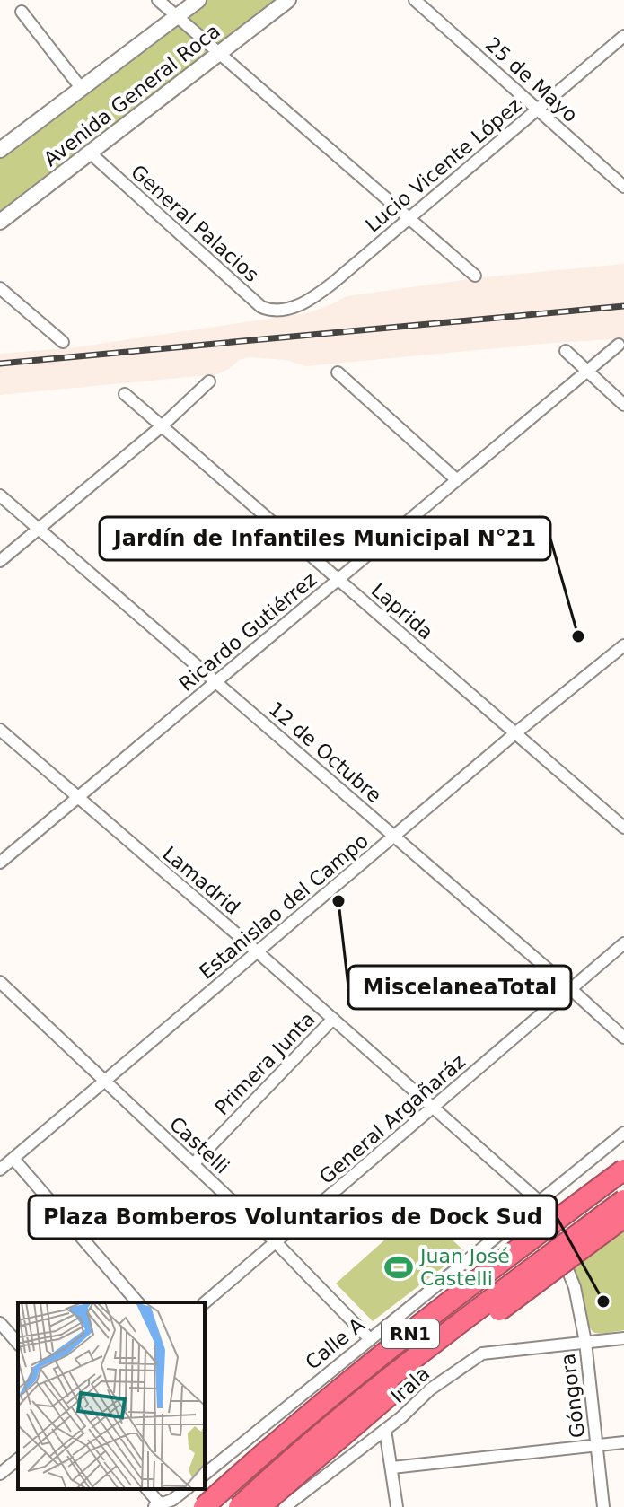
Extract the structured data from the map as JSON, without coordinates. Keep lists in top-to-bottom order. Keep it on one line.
{"streets":{"highway":["RN1"],"main road":["Avenida General Roca"],"street":["25 de Mayo","Lucio Vicente López","General Palacios","Laprida","Ricardo Gutiérrez","12 de Octubre","Lamadrid","Estanislao del Campo","Primera Junta","General Argañaráz","Castelli","Calle A","Irala","Góngora"]},"crossings":[["25 de Mayo","Lucio Vicente López"],["Avenida General Roca","General Palacios"],["Lucio Vicente López","General Palacios"],["Laprida","Ricardo Gutiérrez"],["Laprida","Estanislao del Campo"],["Ricardo Gutiérrez","12 de Octubre"],["Ricardo Gutiérrez","Lamadrid"],["12 de Octubre","Estanislao del Campo"],["12 de Octubre","General Argañaráz"],["Lamadrid","Estanislao del Campo"],["Lamadrid","Primera Junta"],["Lamadrid","General Argañaráz"],["Lamadrid","Calle A"],["Lamadrid","Góngora"],["Estanislao del Campo","Castelli"],["Primera Junta","Castelli"],["General Argañaráz","Castelli"],["Castelli","Calle A"],["Calle A","Góngora"],["Irala","Góngora"]],"places":{"other":["Jardín de Infantiles Municipal N°21","MiscelaneaTotal","Plaza Bomberos Voluntarios de Dock Sud"],"sports":["Juan José Castelli"]}}
